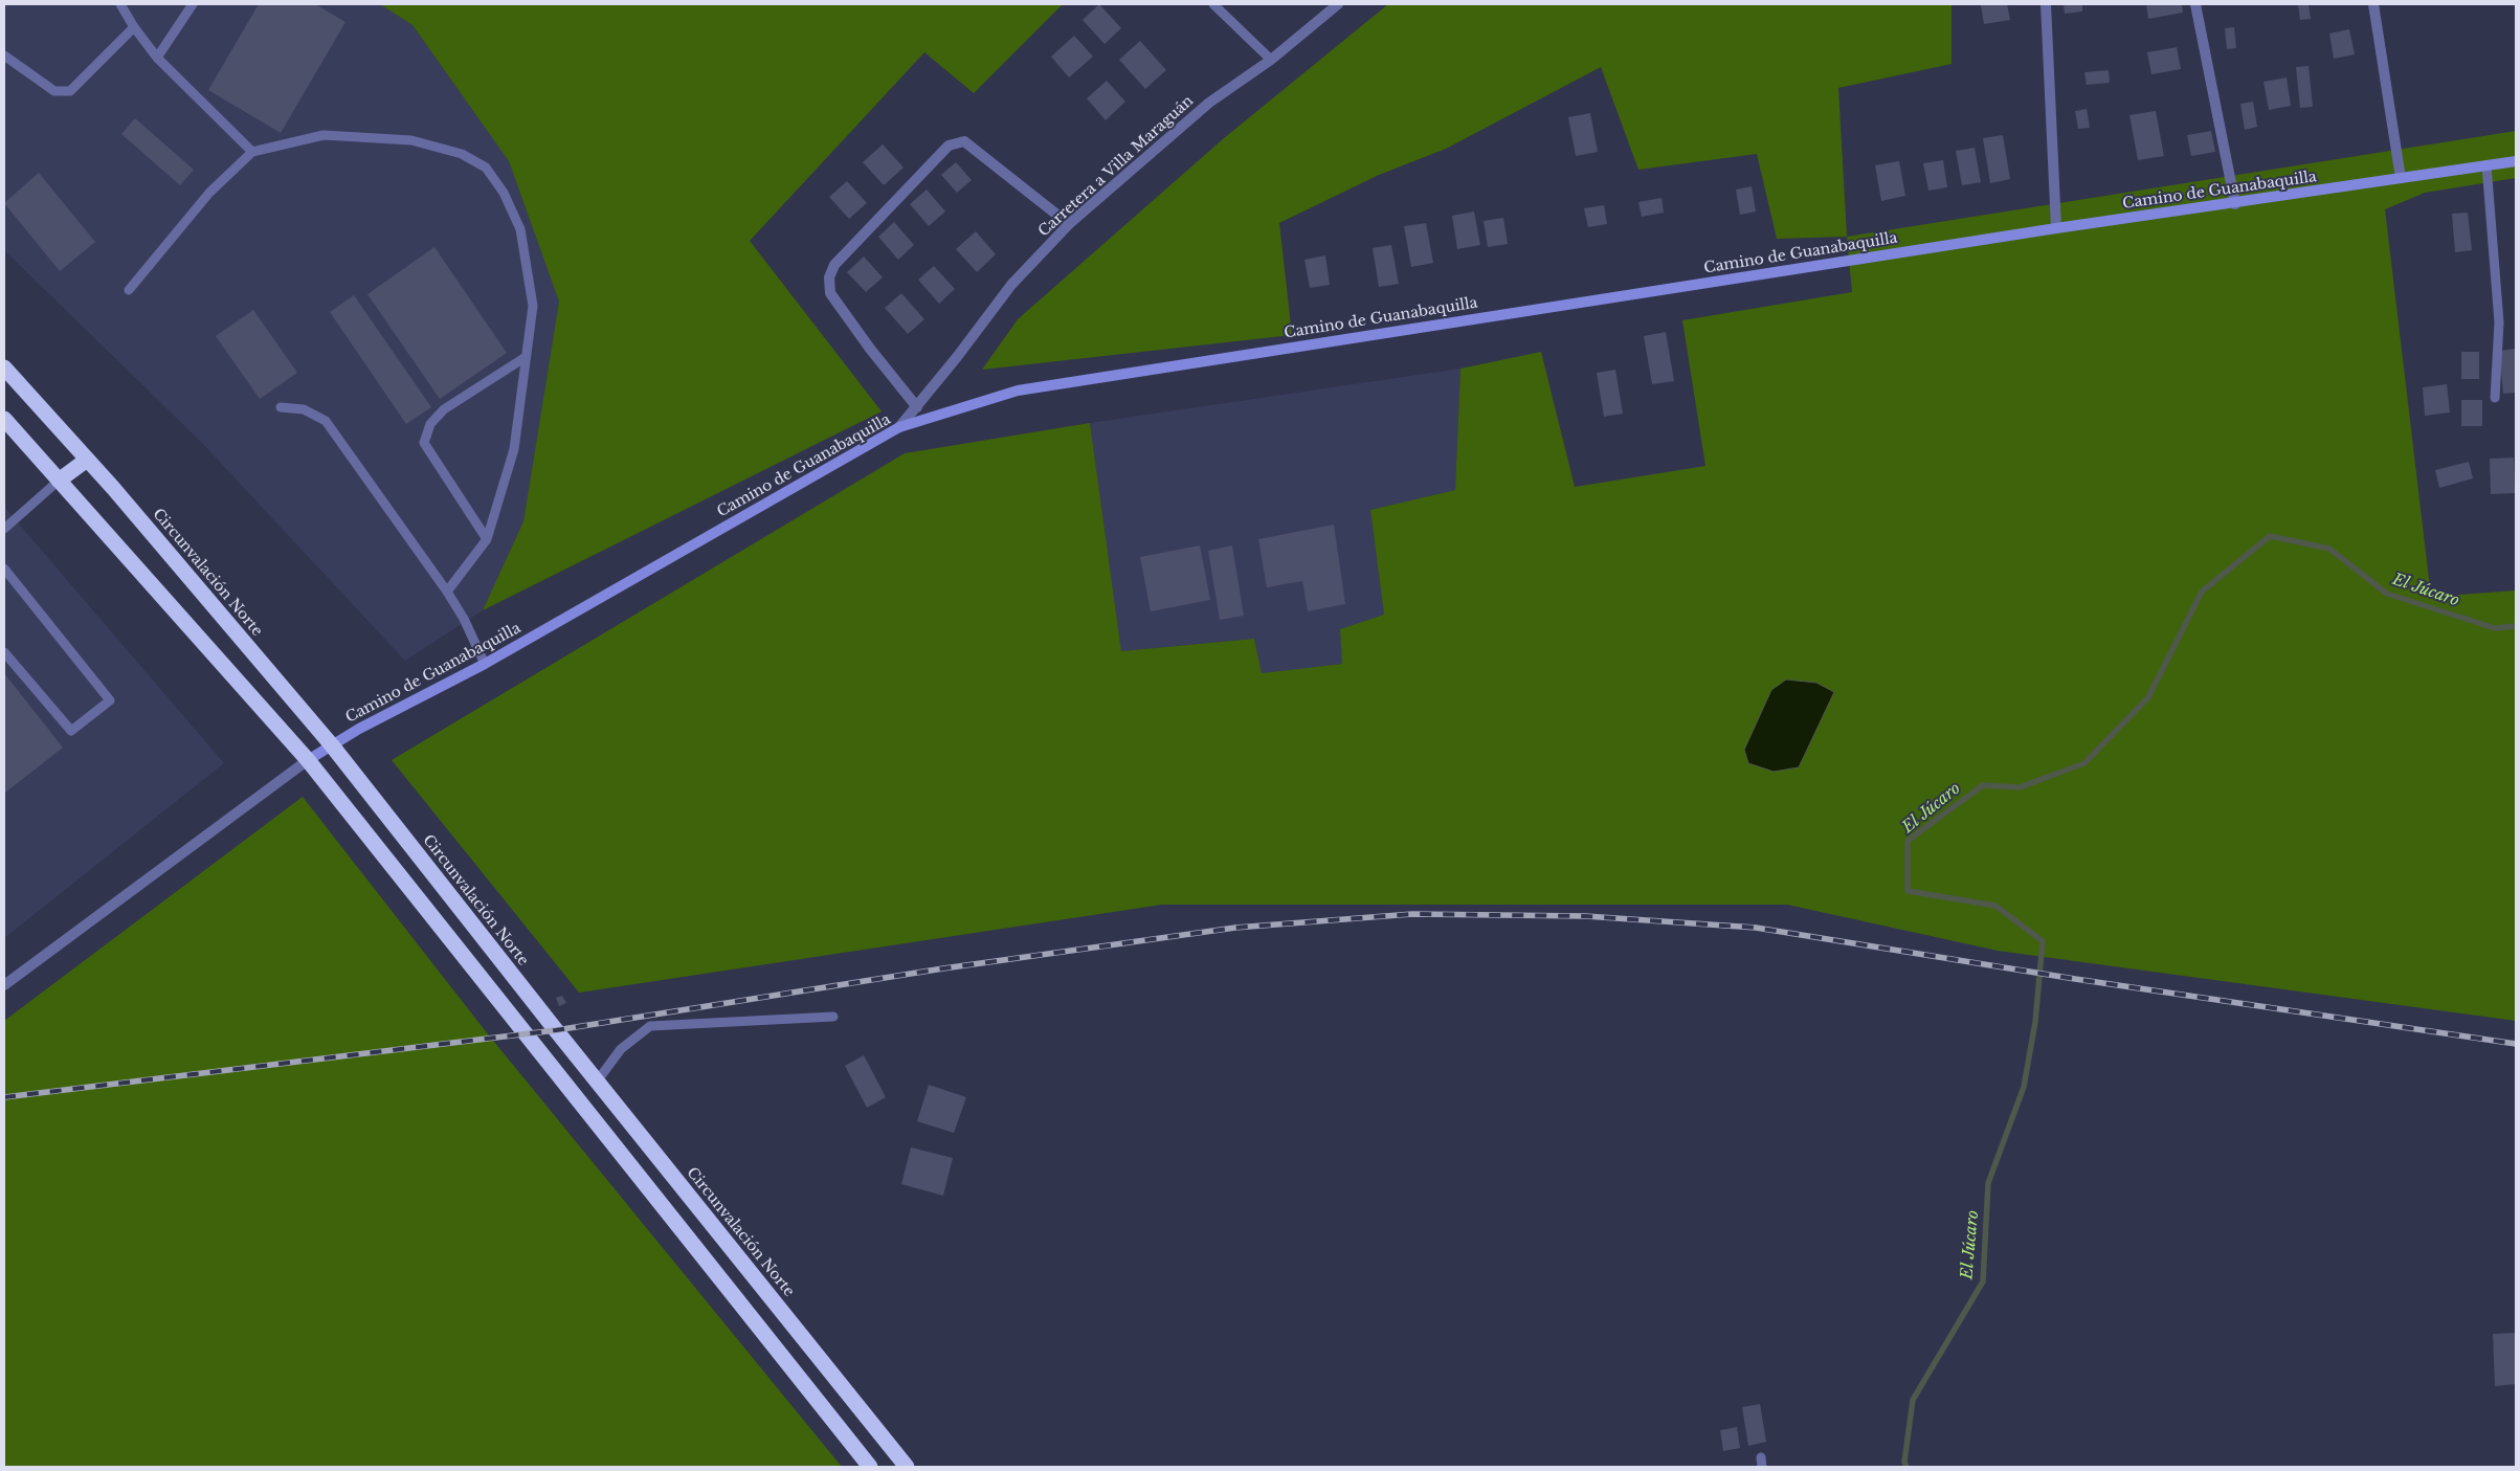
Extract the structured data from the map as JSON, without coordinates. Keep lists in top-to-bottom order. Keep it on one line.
{"streets":{"highway":["Circunvalación Norte"],"street":["Carretera a Villa Maraguán","Camino de Guanabaquilla"]},"crossings":[["Carretera a Villa Maraguán","Camino de Guanabaquilla"],["Camino de Guanabaquilla","Circunvalación Norte"]],"water":["El Júcaro"]}
